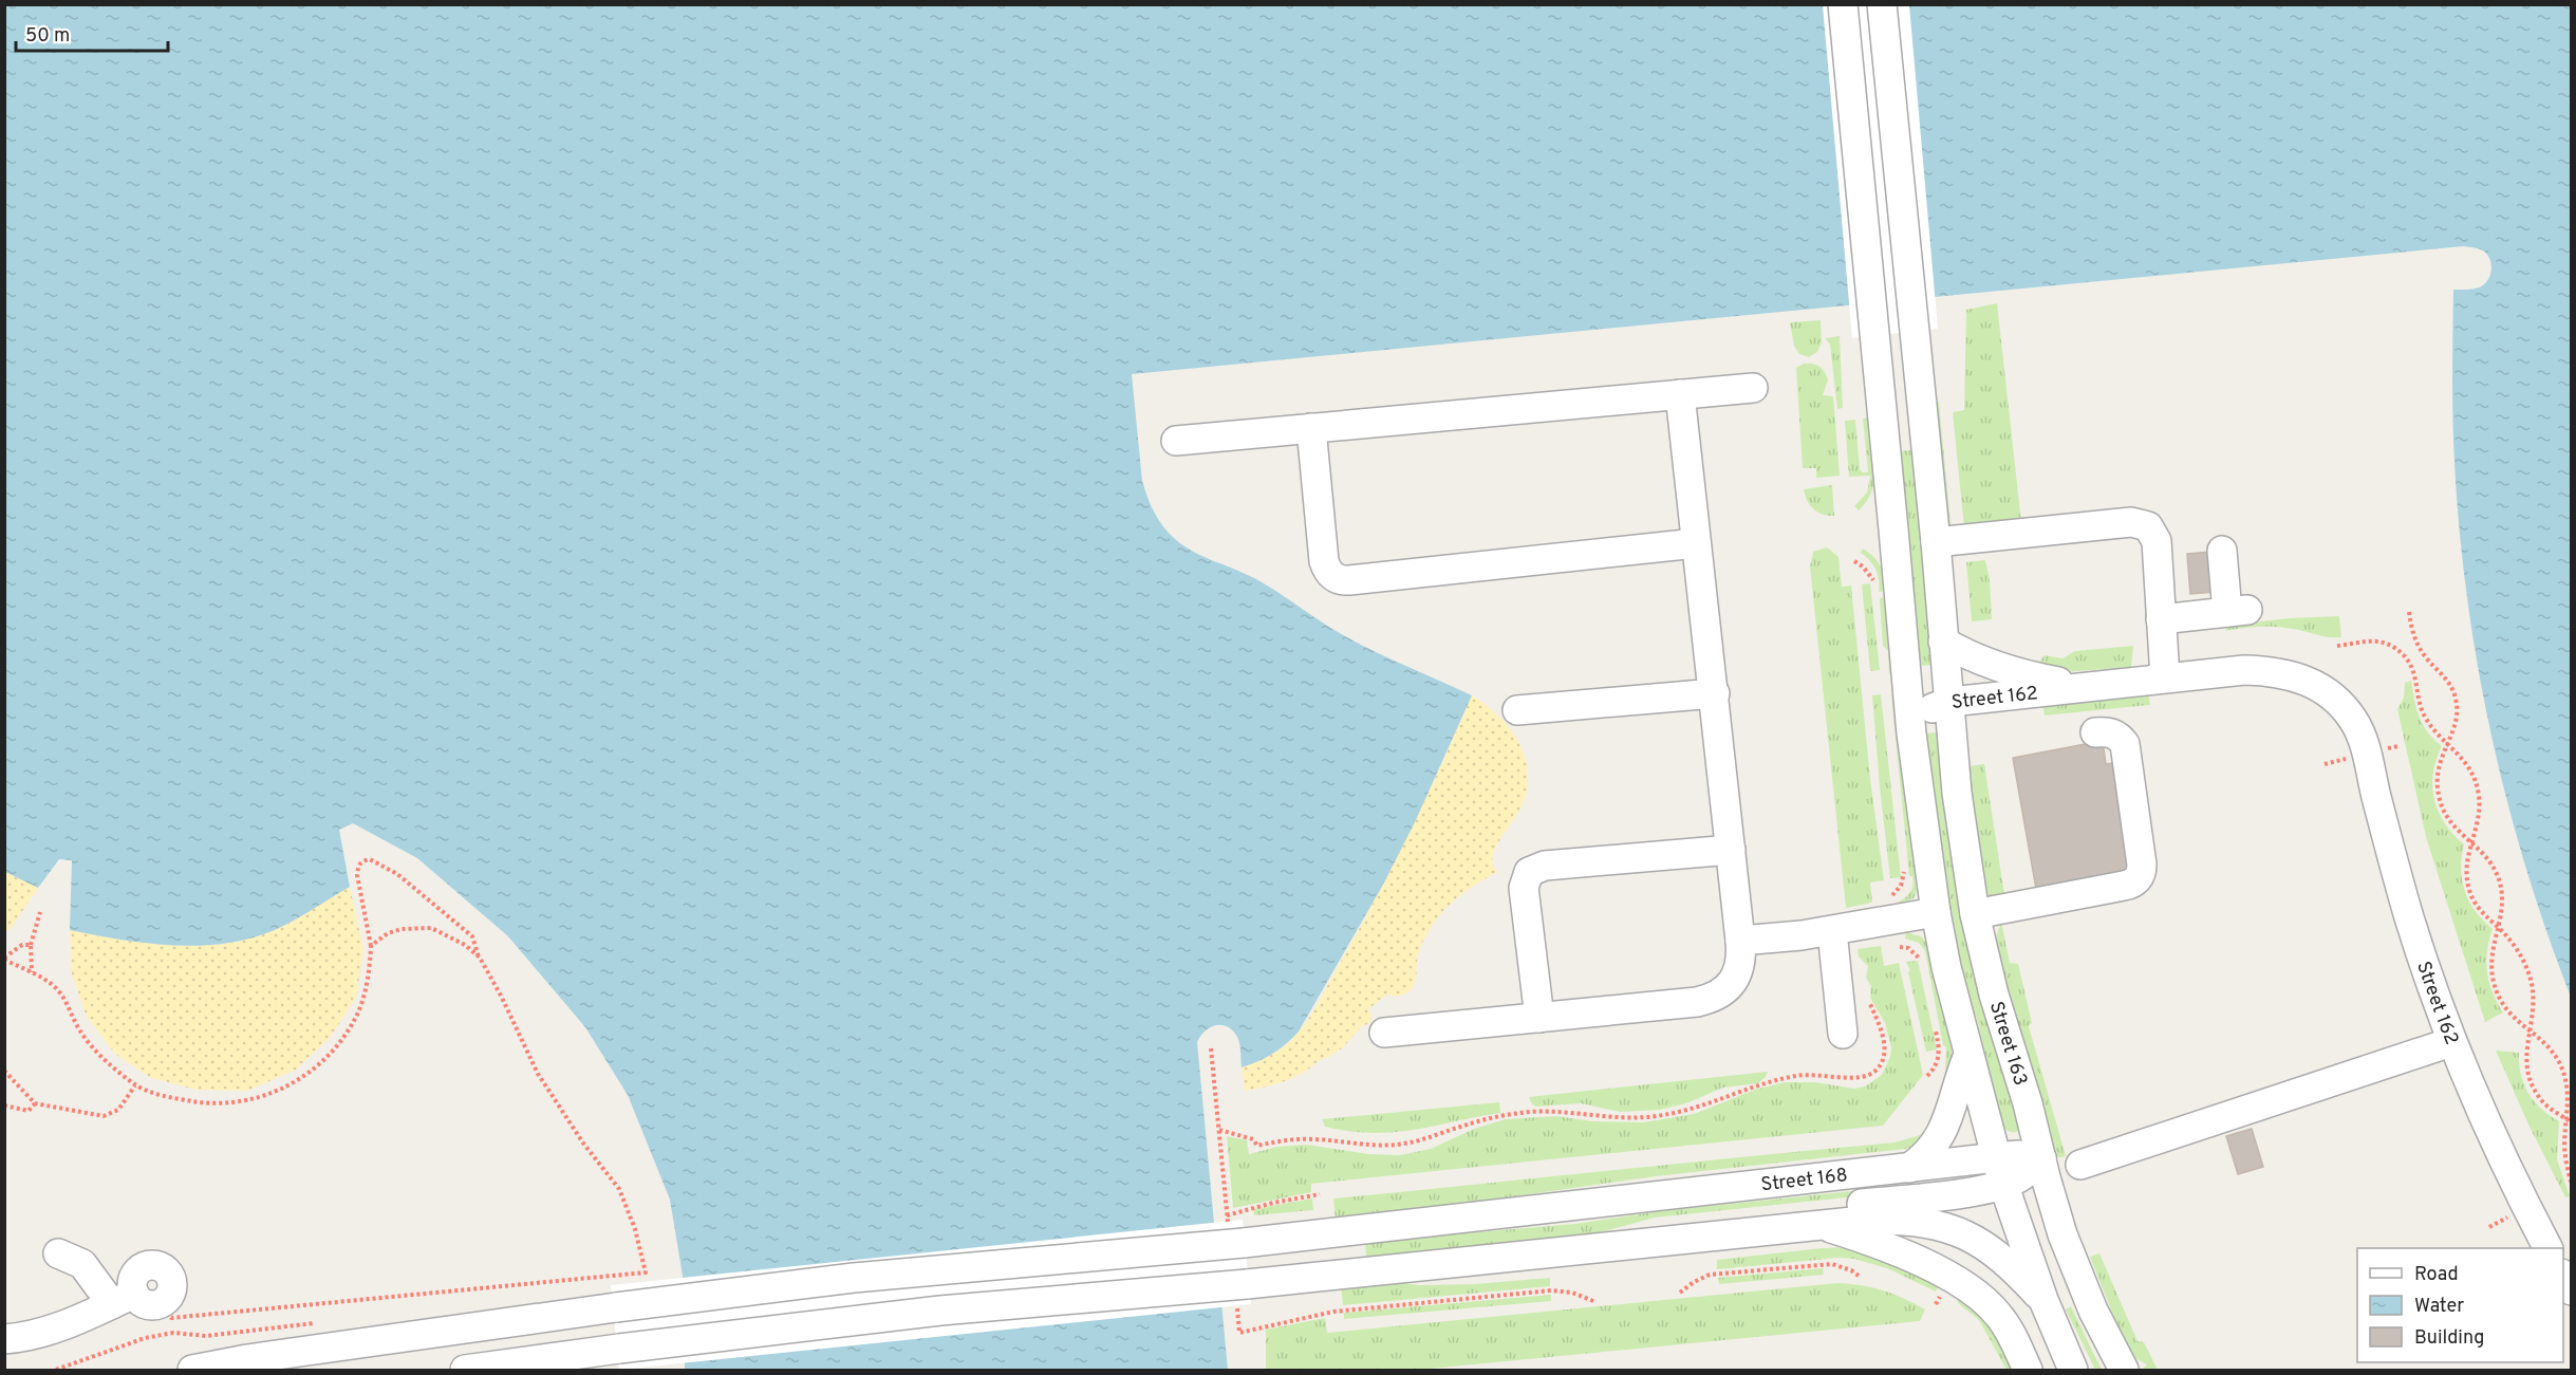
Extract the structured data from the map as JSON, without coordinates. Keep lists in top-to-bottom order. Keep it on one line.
{"streets":{"street":["Street 162","Street 163","Street 168"]},"crossings":[["Street 162","Street 163"],["Street 163","Street 168"]],"legend":["Road","Water","Building"],"scale_bar":"50 m"}
